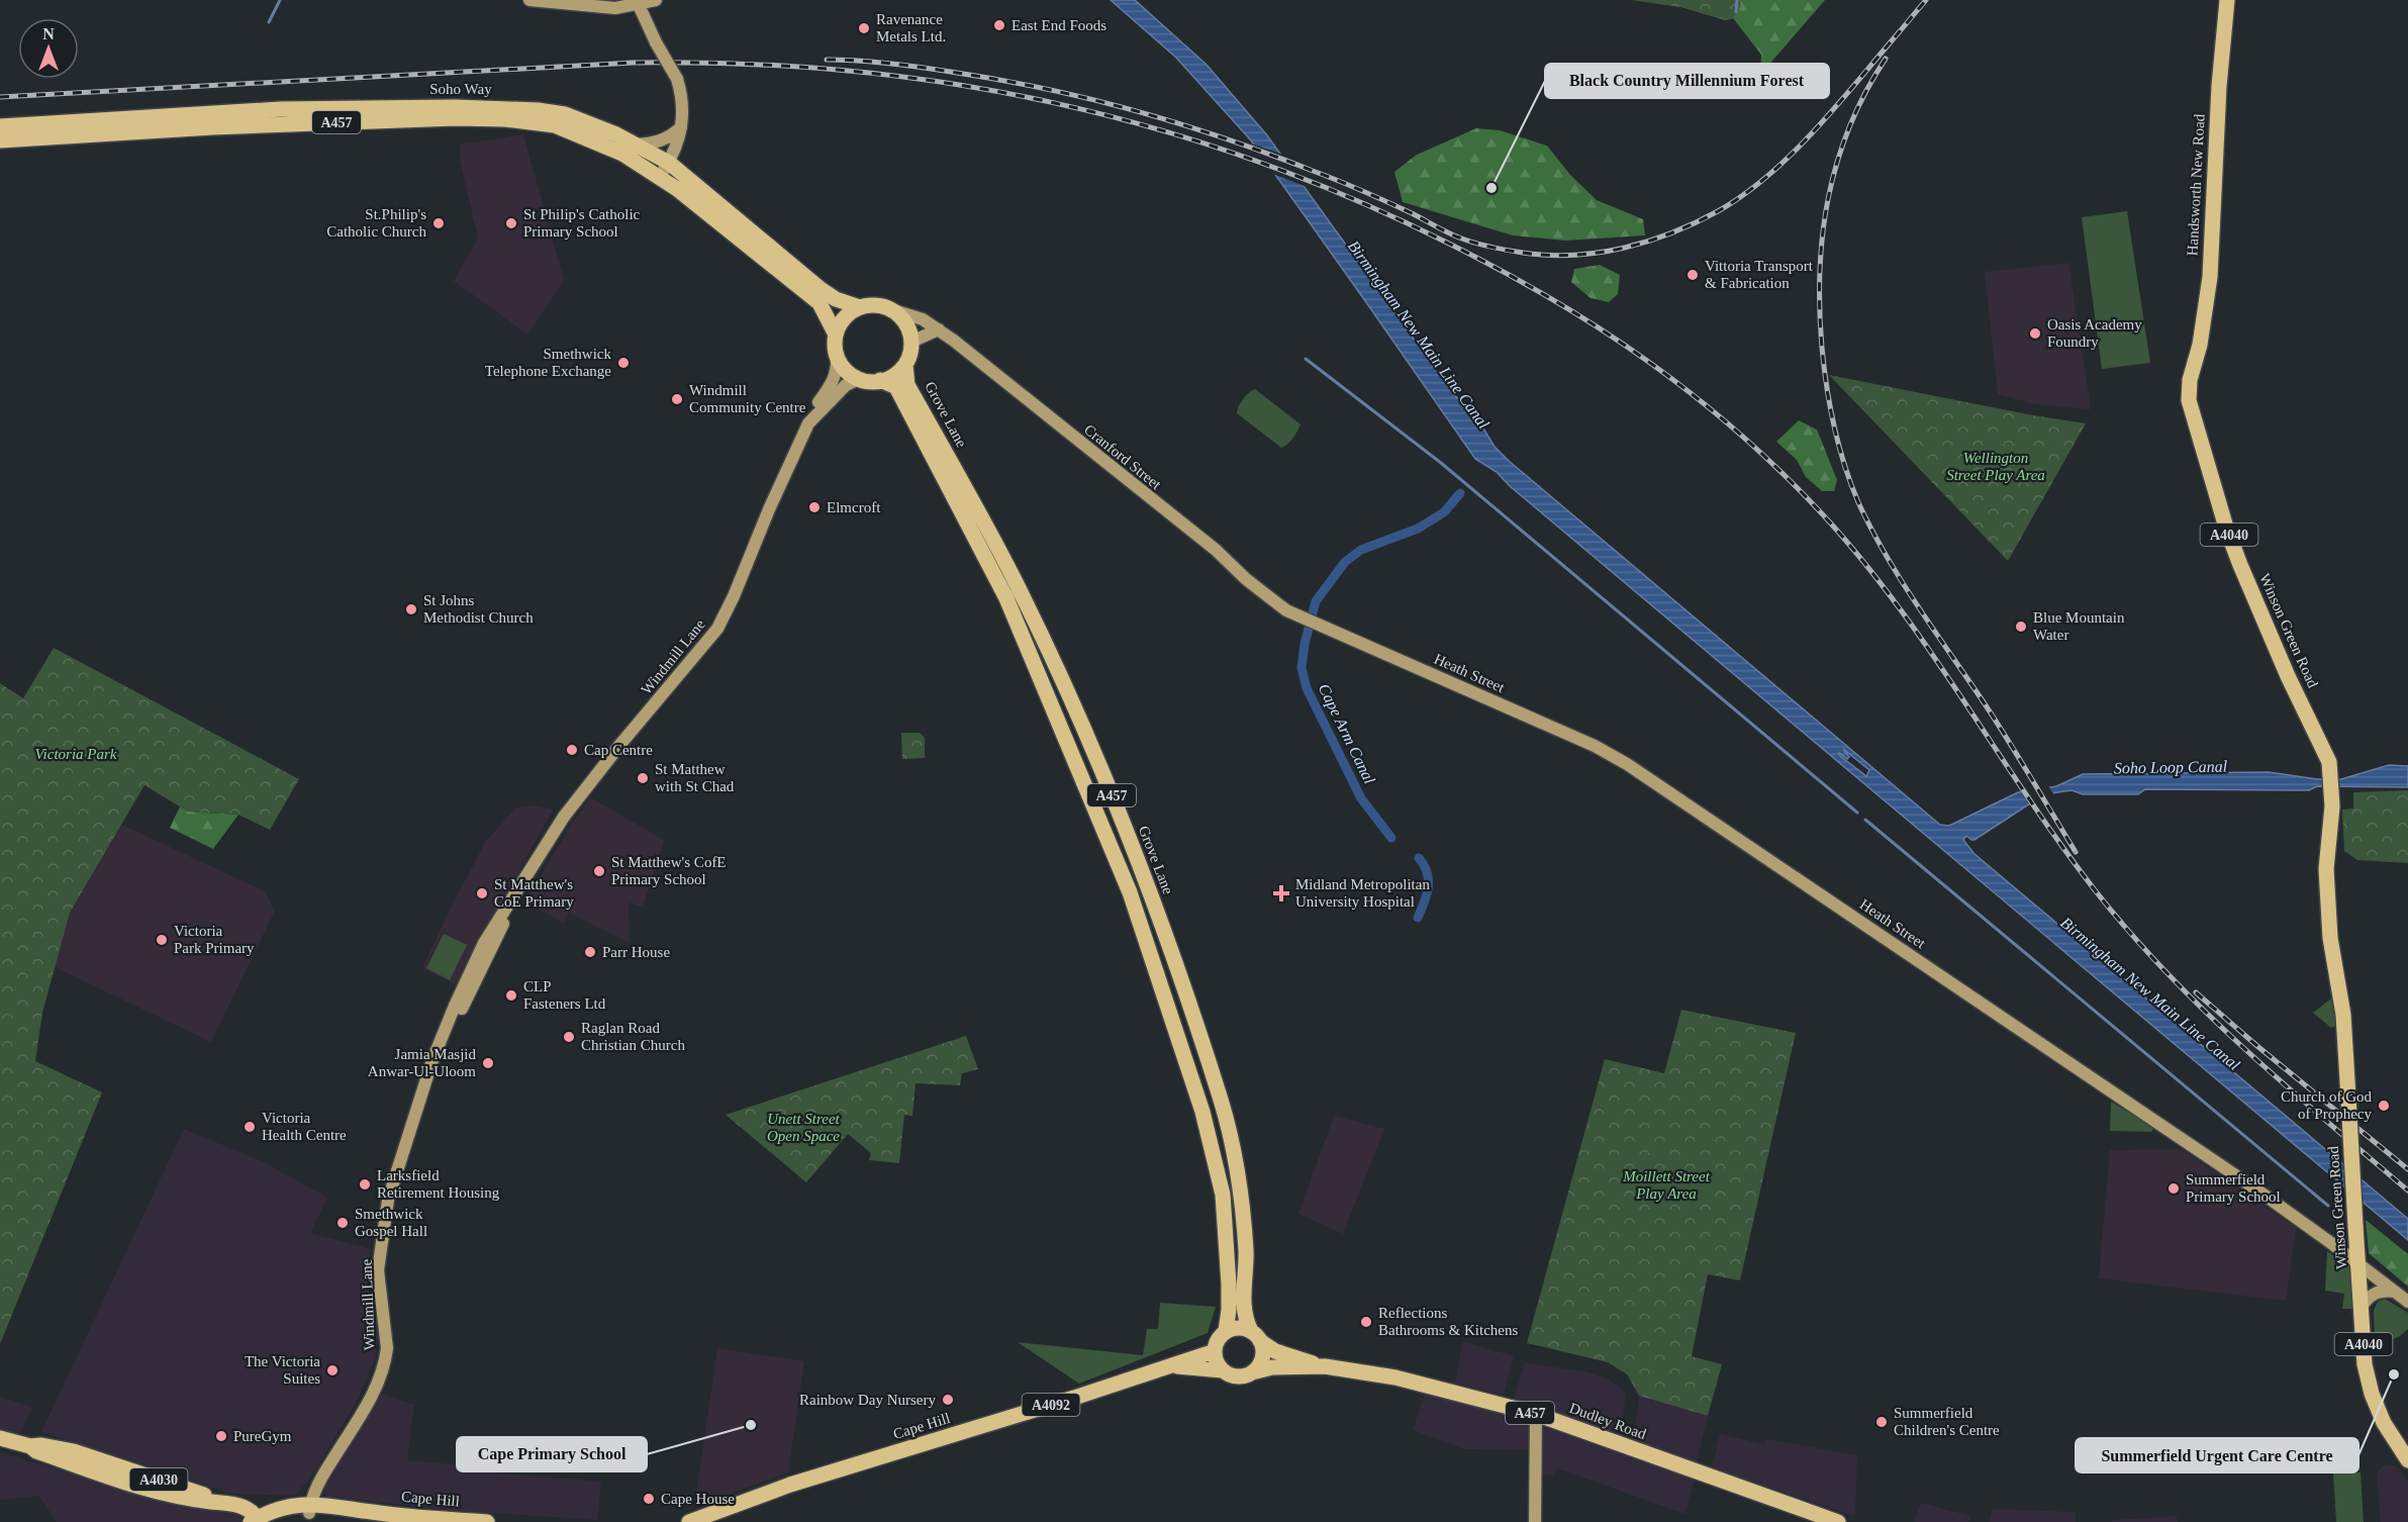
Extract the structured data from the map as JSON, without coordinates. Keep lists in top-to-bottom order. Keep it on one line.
{"streets":{"main road":["Soho Way","A457","Handsworth New Road","Grove Lane","Cranford Street","A4040","Winson Green Road","Windmill Lane","Heath Street","A4092","Dudley Road","Cape Hill","A4030"]},"crossings":[["Soho Way","Grove Lane"],["Soho Way","Cranford Street"],["Soho Way","Windmill Lane"],["Handsworth New Road","Winson Green Road"],["Grove Lane","Cranford Street"],["Grove Lane","Windmill Lane"],["Grove Lane","Dudley Road"],["Grove Lane","Cape Hill"],["Cranford Street","Windmill Lane"],["Cranford Street","Heath Street"],["Winson Green Road","Heath Street"],["Windmill Lane","Cape Hill"],["Dudley Road","Cape Hill"],["Cape Hill","A4030"]],"water":["Birmingham New Main Line Canal","Cape Arm Canal","Soho Loop Canal"],"parks":["Wellington Street Play Area","Victoria Park","Unett Street Open Space","Moillett Street Play Area"],"places":{"other":["East End Foods","Ravenance Metals Ltd.","Black Country Millennium Forest","St.Philip's Catholic Church","St Philip's Catholic Primary School","Vittoria Transport & Fabrication","Oasis Academy Foundry","Smethwick Telephone Exchange","Windmill Community Centre","Elmcroft","St Johns Methodist Church","Blue Mountain Water","Cap Centre","St Matthew with St Chad","St Matthew's CofE Primary School","St Matthew's CoE Primary","Victoria Park Primary","Parr House","CLP Fasteners Ltd","Raglan Road Christian Church","Jamia Masjid Anwar-Ul-Uloom","Church of God of Prophecy","Victoria Health Centre","Larksfield Retirement Housing","Summerfield Primary School","Smethwick Gospel Hall","Reflections Bathrooms & Kitchens","The Victoria Suites","Summerfield Urgent Care Centre","Rainbow Day Nursery","Summerfield Children's Centre","Cape Primary School","PureGym","Cape House"],"health":["Midland Metropolitan University Hospital"]},"north":"top"}
